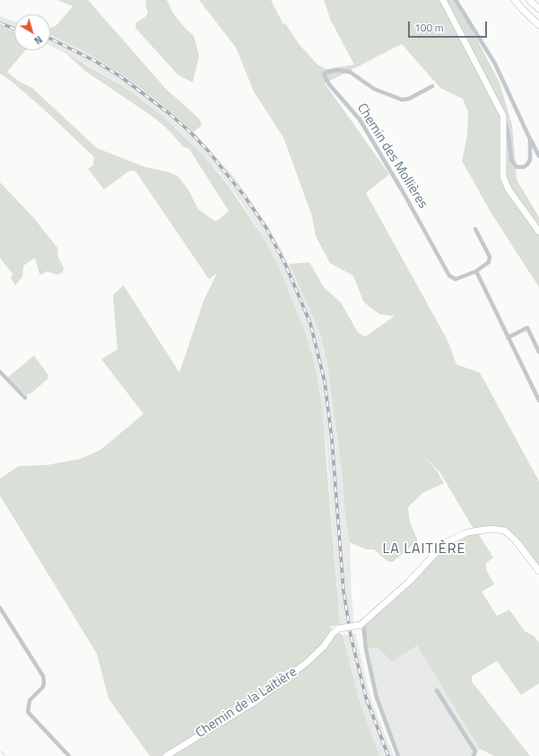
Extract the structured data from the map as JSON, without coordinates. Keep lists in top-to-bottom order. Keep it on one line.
{"streets":{"main road":["Chemin de la Laitière"],"street":["Chemin des Mollières"]},"districts":["LA LAITIÈRE"],"scale_bar":"100 m","north":"bottom right"}
